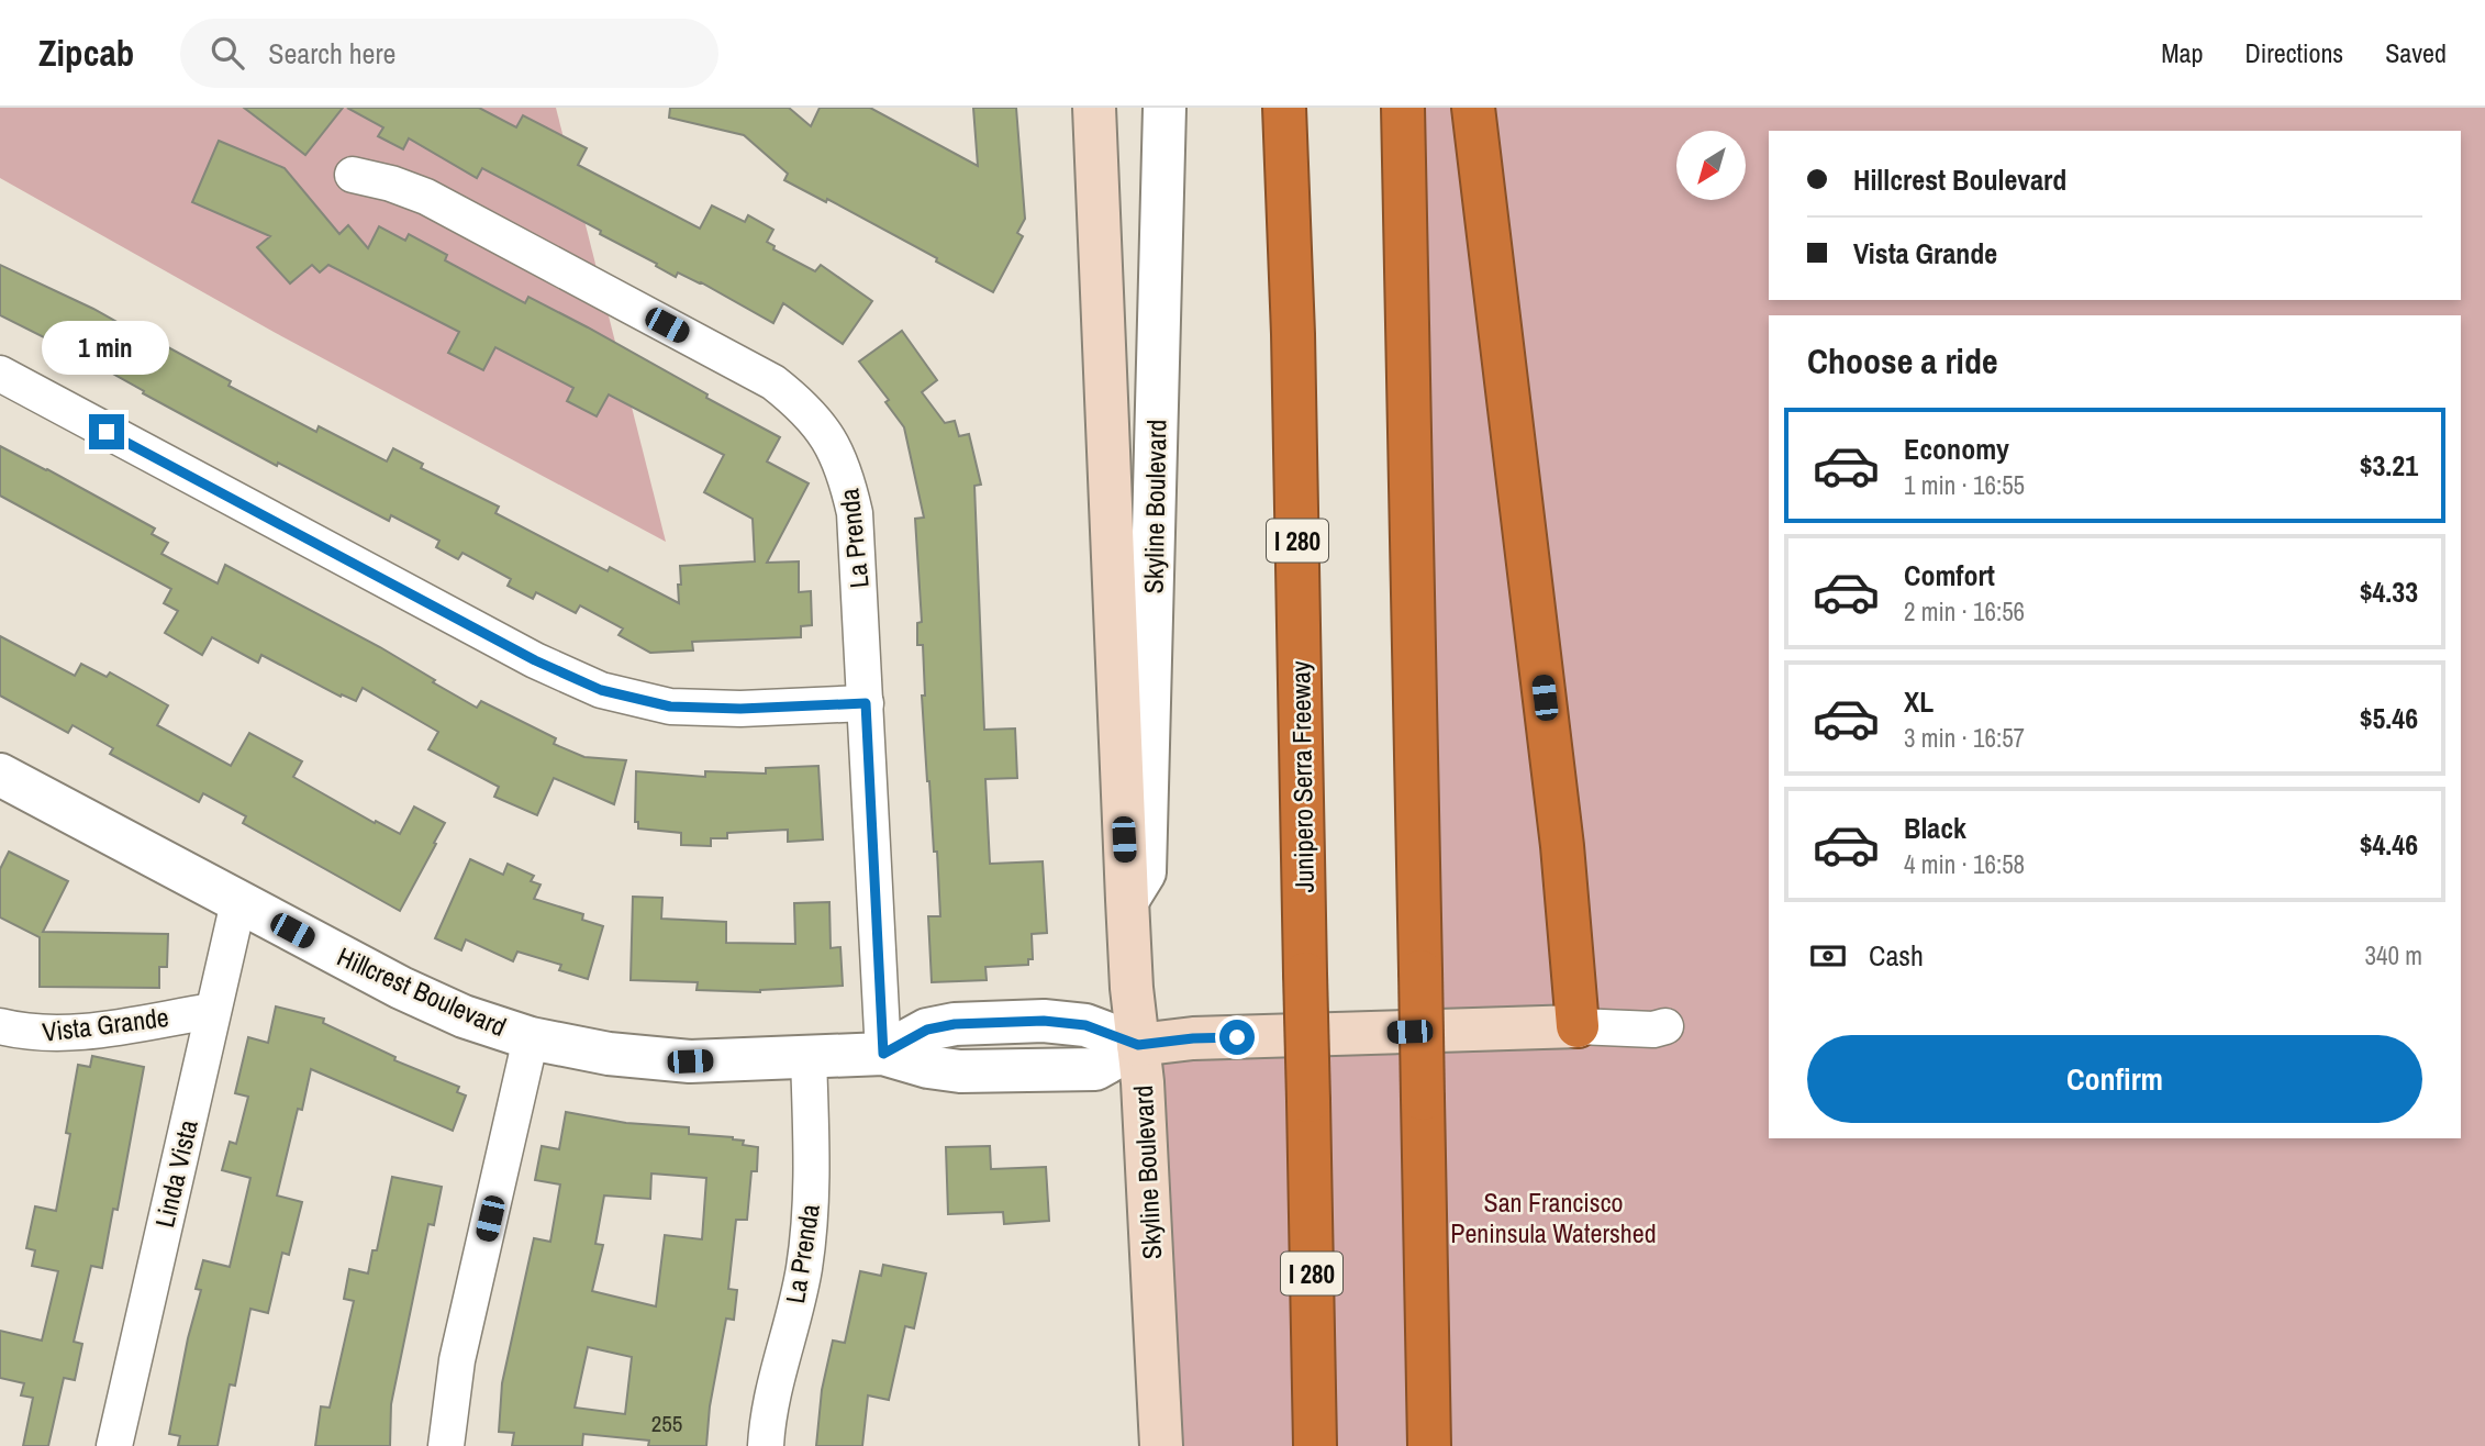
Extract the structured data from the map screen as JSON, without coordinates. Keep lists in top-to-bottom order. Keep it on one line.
{"streets":{"highway":["I 280","Junipero Serra Freeway"],"main road":["Skyline Boulevard","Hillcrest Boulevard"],"street":["La Prenda","Vista Grande","Linda Vista"]},"crossings":[["Skyline Boulevard","Hillcrest Boulevard"],["La Prenda","Hillcrest Boulevard"],["Hillcrest Boulevard","Linda Vista"],["Vista Grande","Linda Vista"]],"parks":["San Francisco Peninsula Watershed"],"house_numbers":["255"],"north":"bottom left","page":{"header":"Zipcab","search":"Search here","nav":["Map","Directions","Saved"],"banner":["Hillcrest Boulevard","Vista Grande"],"heading":"Choose a ride","bubble":"1 min","list":[{"name":"Economy","note":"1 min · 16:55","value":"$3.21"},{"name":"Comfort","note":"2 min · 16:56","value":"$4.33"},{"name":"XL","note":"3 min · 16:57","value":"$5.46"},{"name":"Black","note":"4 min · 16:58","value":"$4.46"}],"pay":["Cash","340 m"],"buttons":"Confirm"}}
